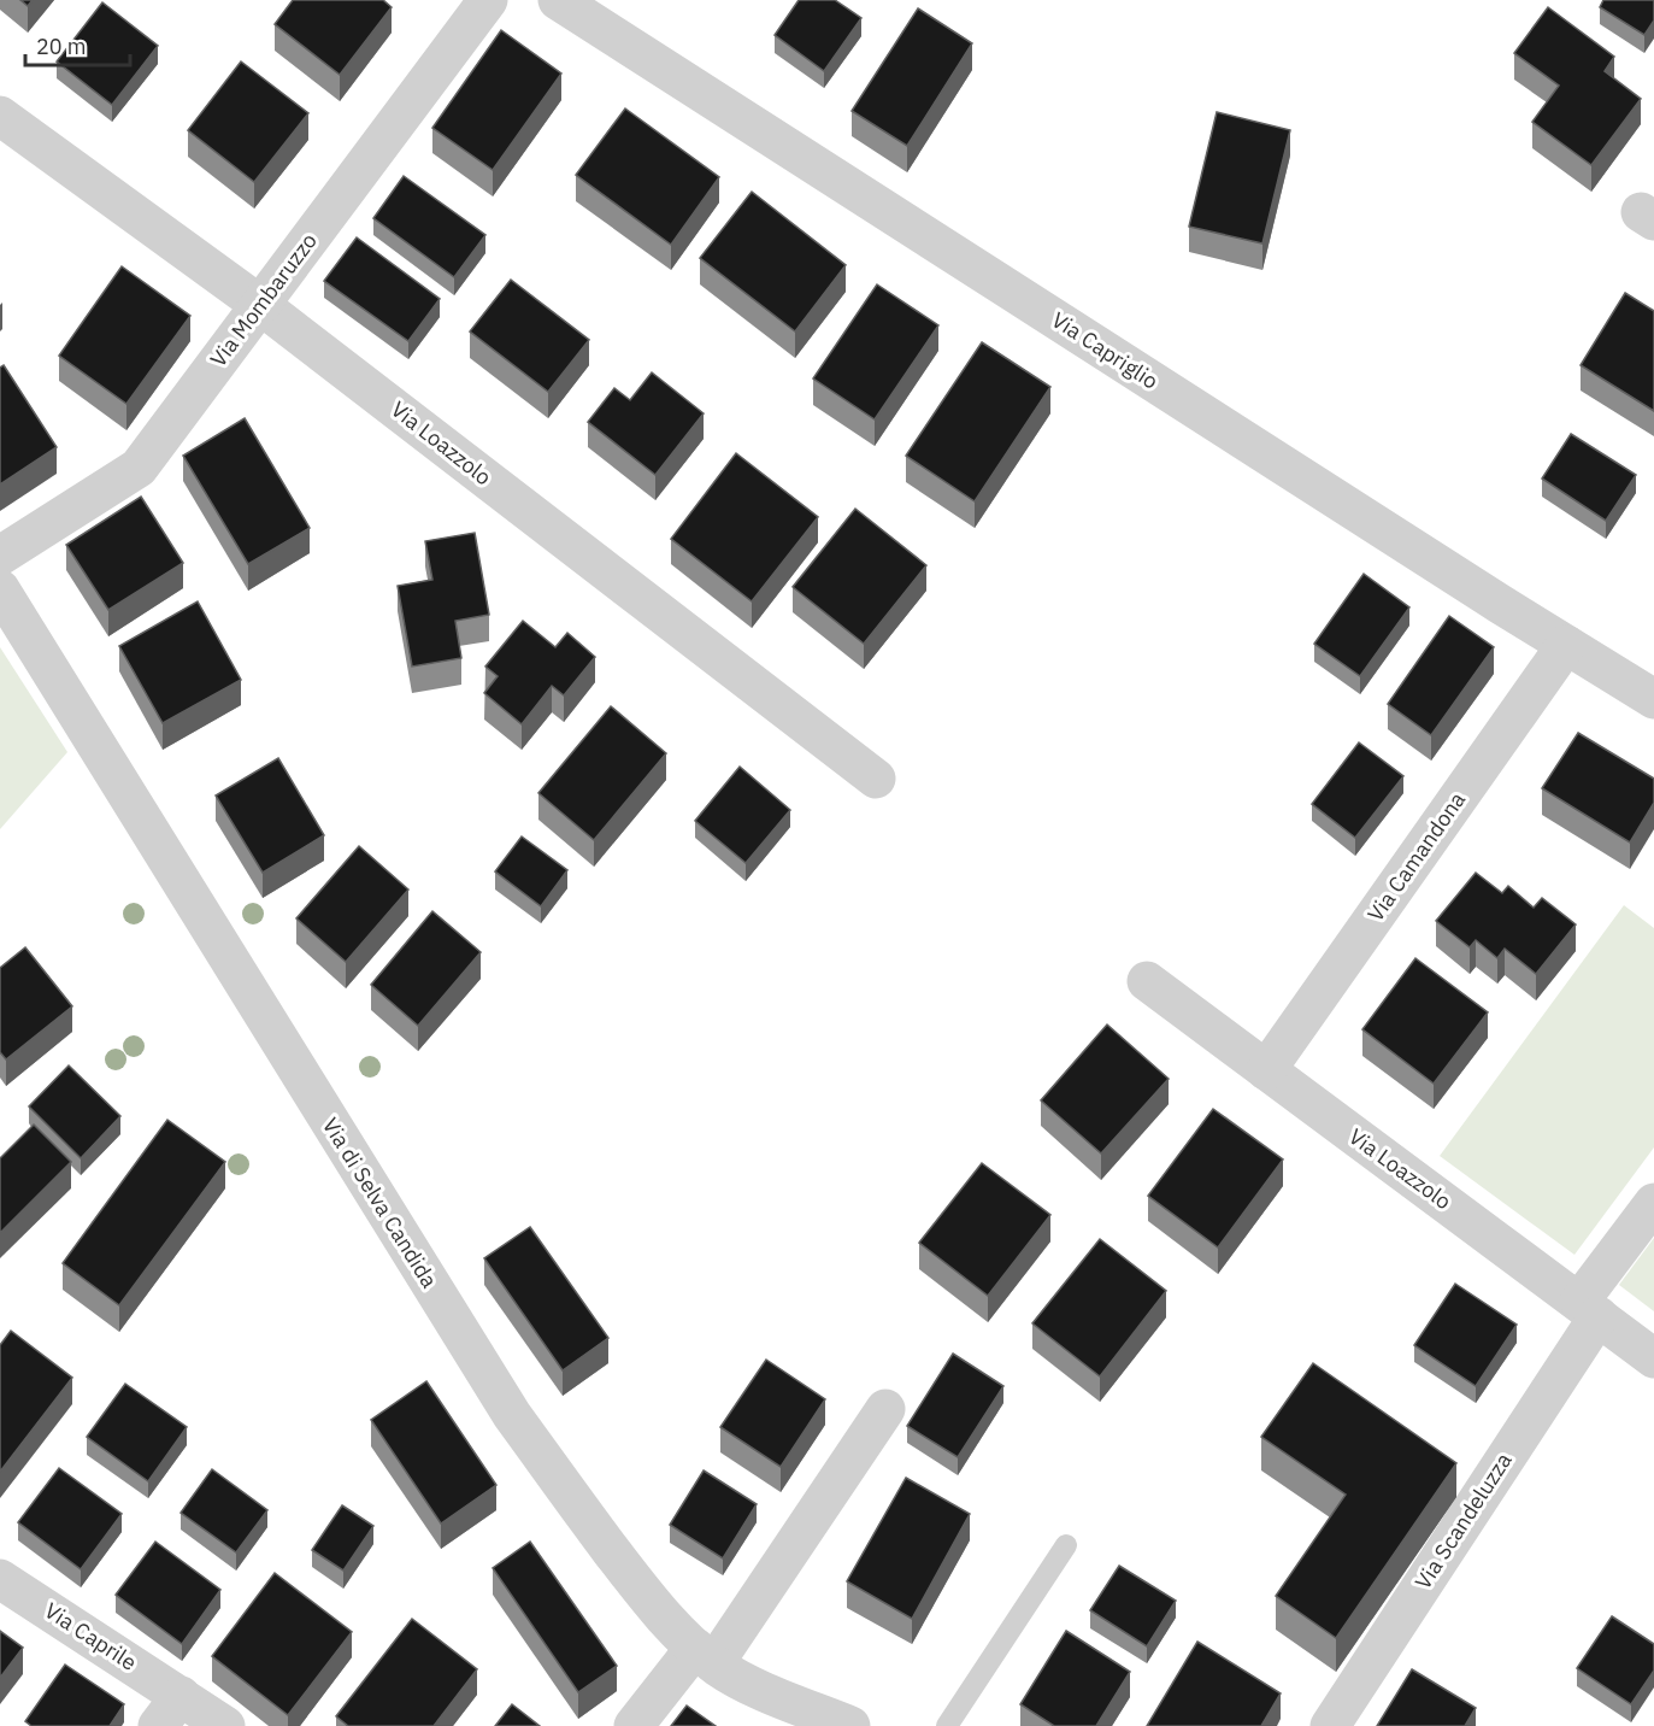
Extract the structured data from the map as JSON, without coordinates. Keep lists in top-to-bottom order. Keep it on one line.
{"streets":{"street":["Via Mombaruzzo","Via Capriglio","Via Loazzolo","Via Camandona","Via di Selva Candida","Via Scandeluzza","Via Caprile"]},"crossings":[["Via Mombaruzzo","Via Loazzolo"],["Via Capriglio","Via Camandona"],["Via Loazzolo","Via Camandona"],["Via Loazzolo","Via Scandeluzza"]],"scale_bar":"20 m"}
